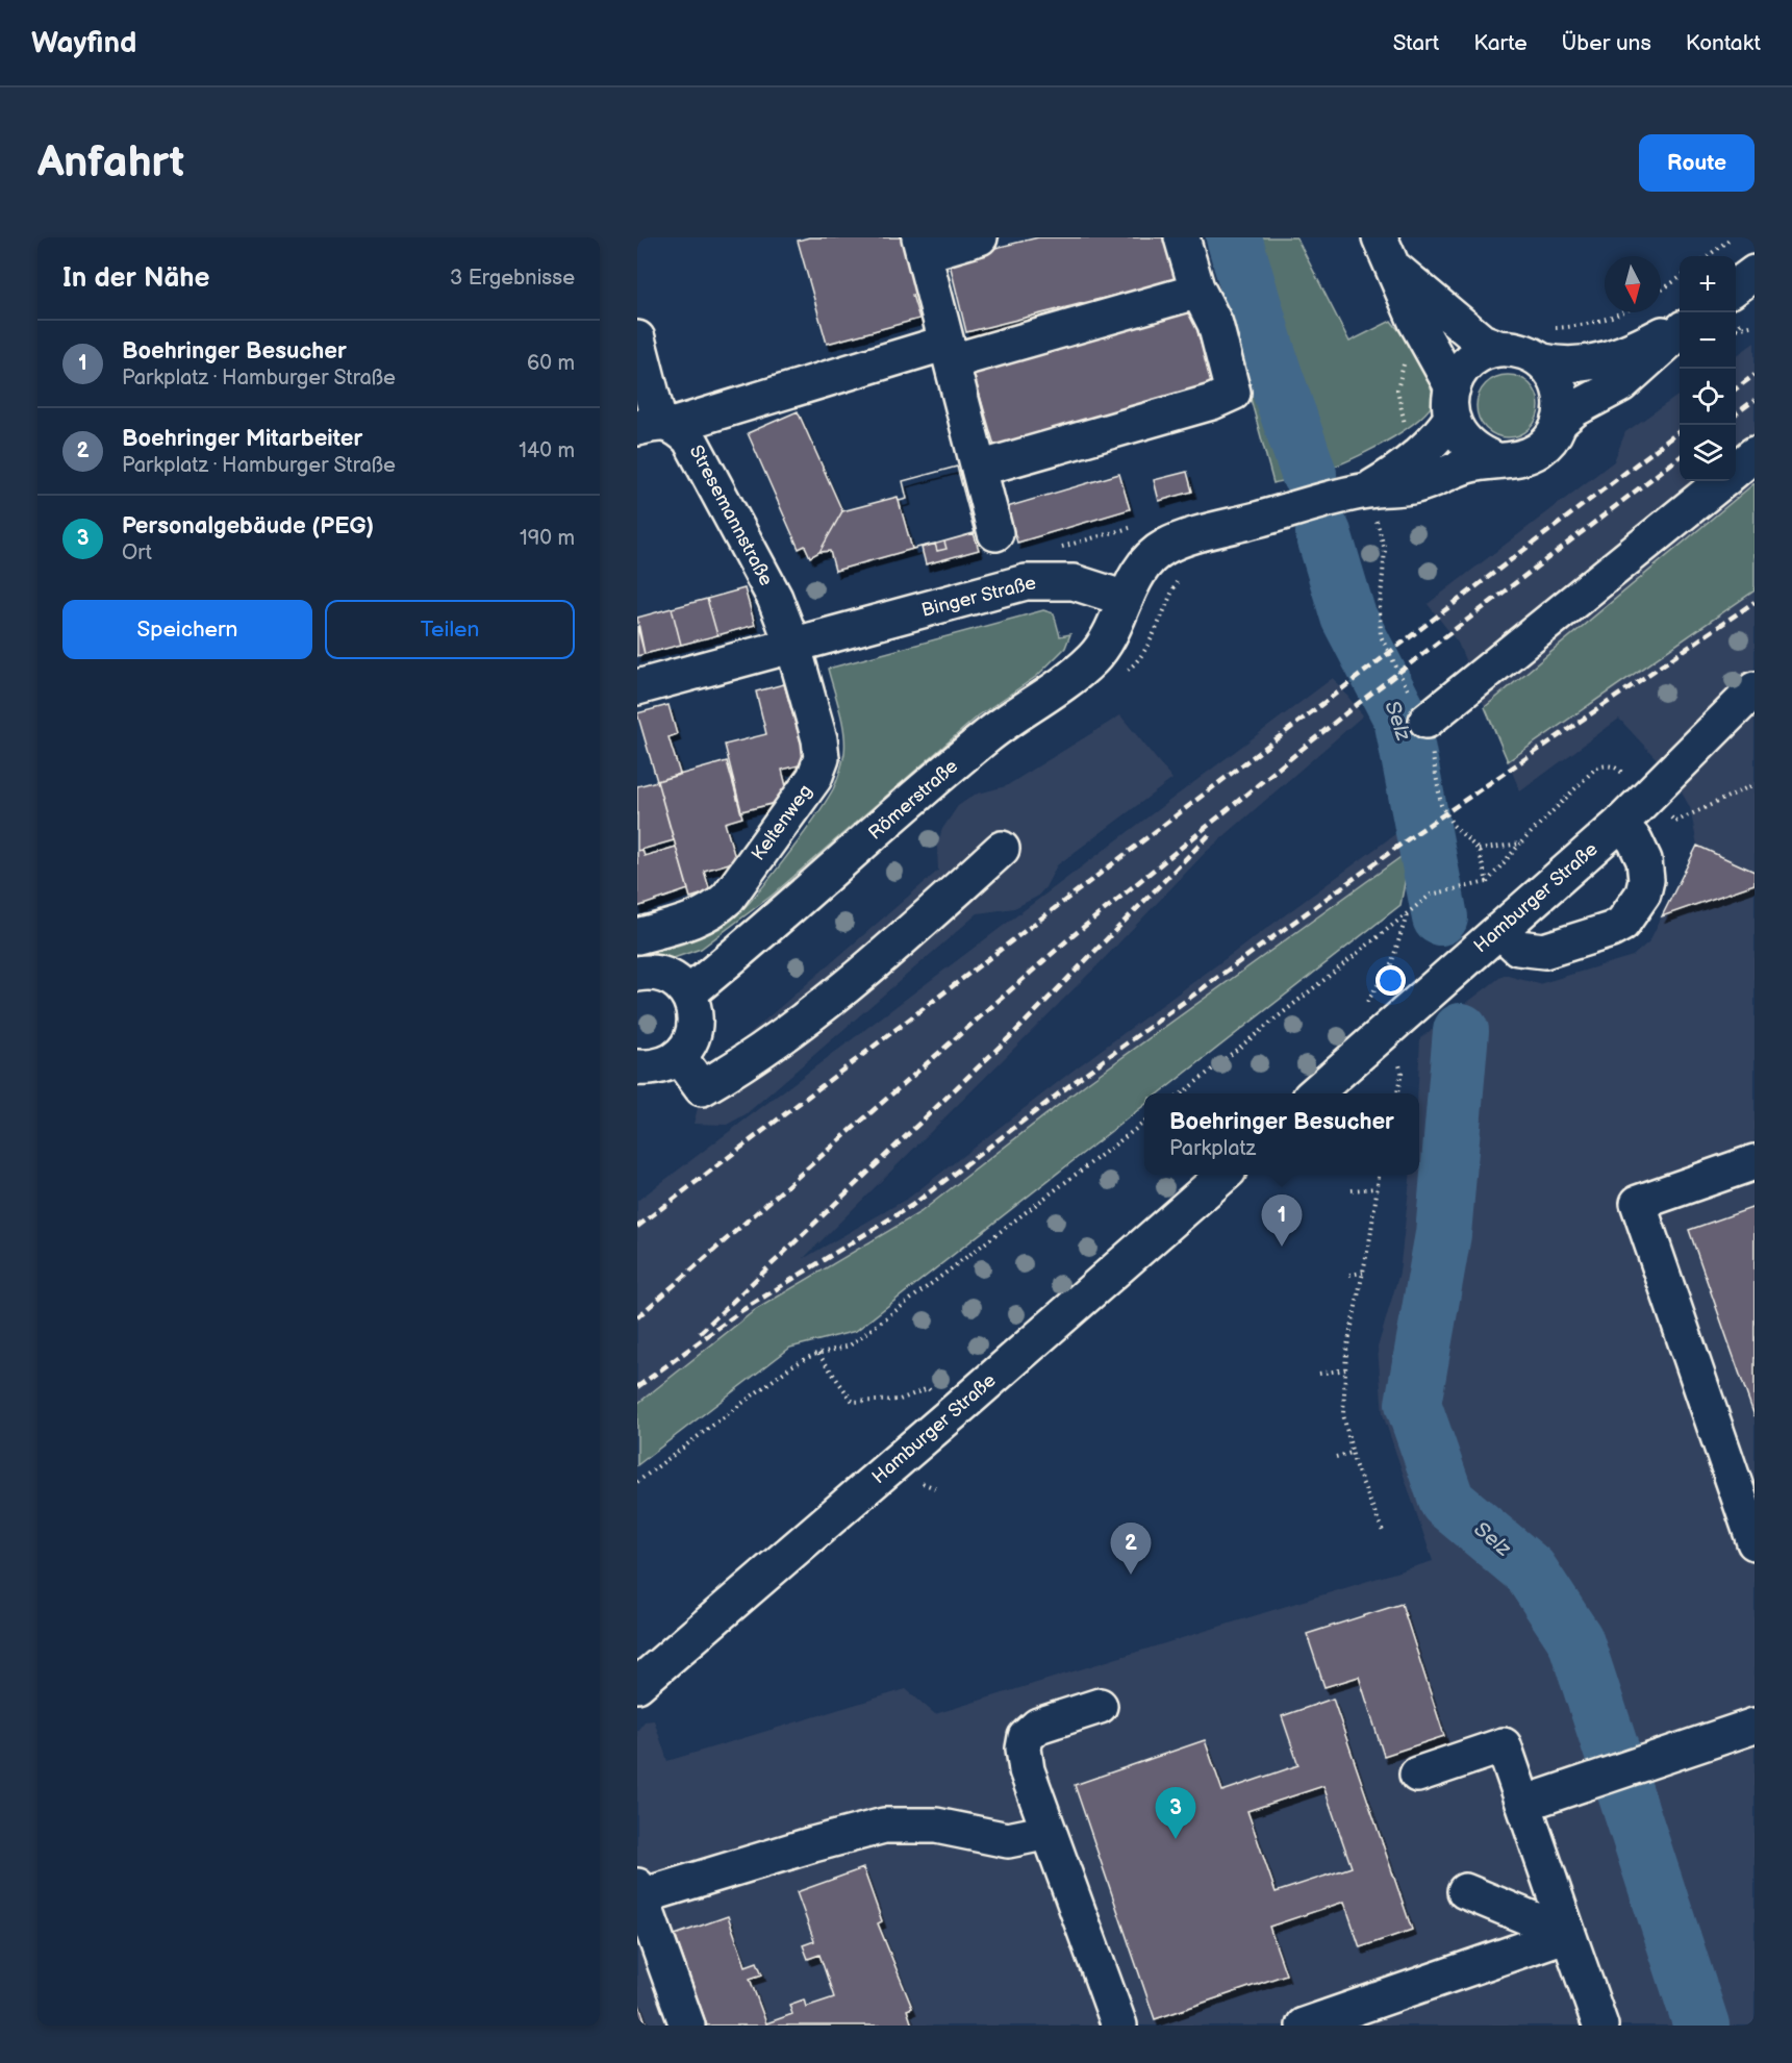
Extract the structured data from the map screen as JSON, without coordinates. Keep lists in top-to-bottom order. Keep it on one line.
{"streets":{"street":["Stresemannstraße","Binger Straße","Römerstraße","Keltenweg","Hamburger Straße"]},"crossings":[["Stresemannstraße","Binger Straße"],["Stresemannstraße","Keltenweg"],["Binger Straße","Römerstraße"],["Binger Straße","Keltenweg"]],"water":["Selz"],"north":"bottom","page":{"header":"Wayfind","nav":["Start","Karte","Über uns","Kontakt"],"buttons":["Route",["Speichern","Teilen"]],"title":"Anfahrt","heading":["In der Nähe","3 Ergebnisse"],"map_buttons":["+","−"],"list":[{"mark":"1","name":"Boehringer Besucher","note":"Parkplatz · Hamburger Straße","value":"60 m"},{"mark":"2","name":"Boehringer Mitarbeiter","note":"Parkplatz · Hamburger Straße","value":"140 m"},{"mark":"3","name":"Personalgebäude (PEG)","note":"Ort","value":"190 m"}],"popup":["Boehringer Besucher","Parkplatz"],"pins":["1","2","3"]}}
